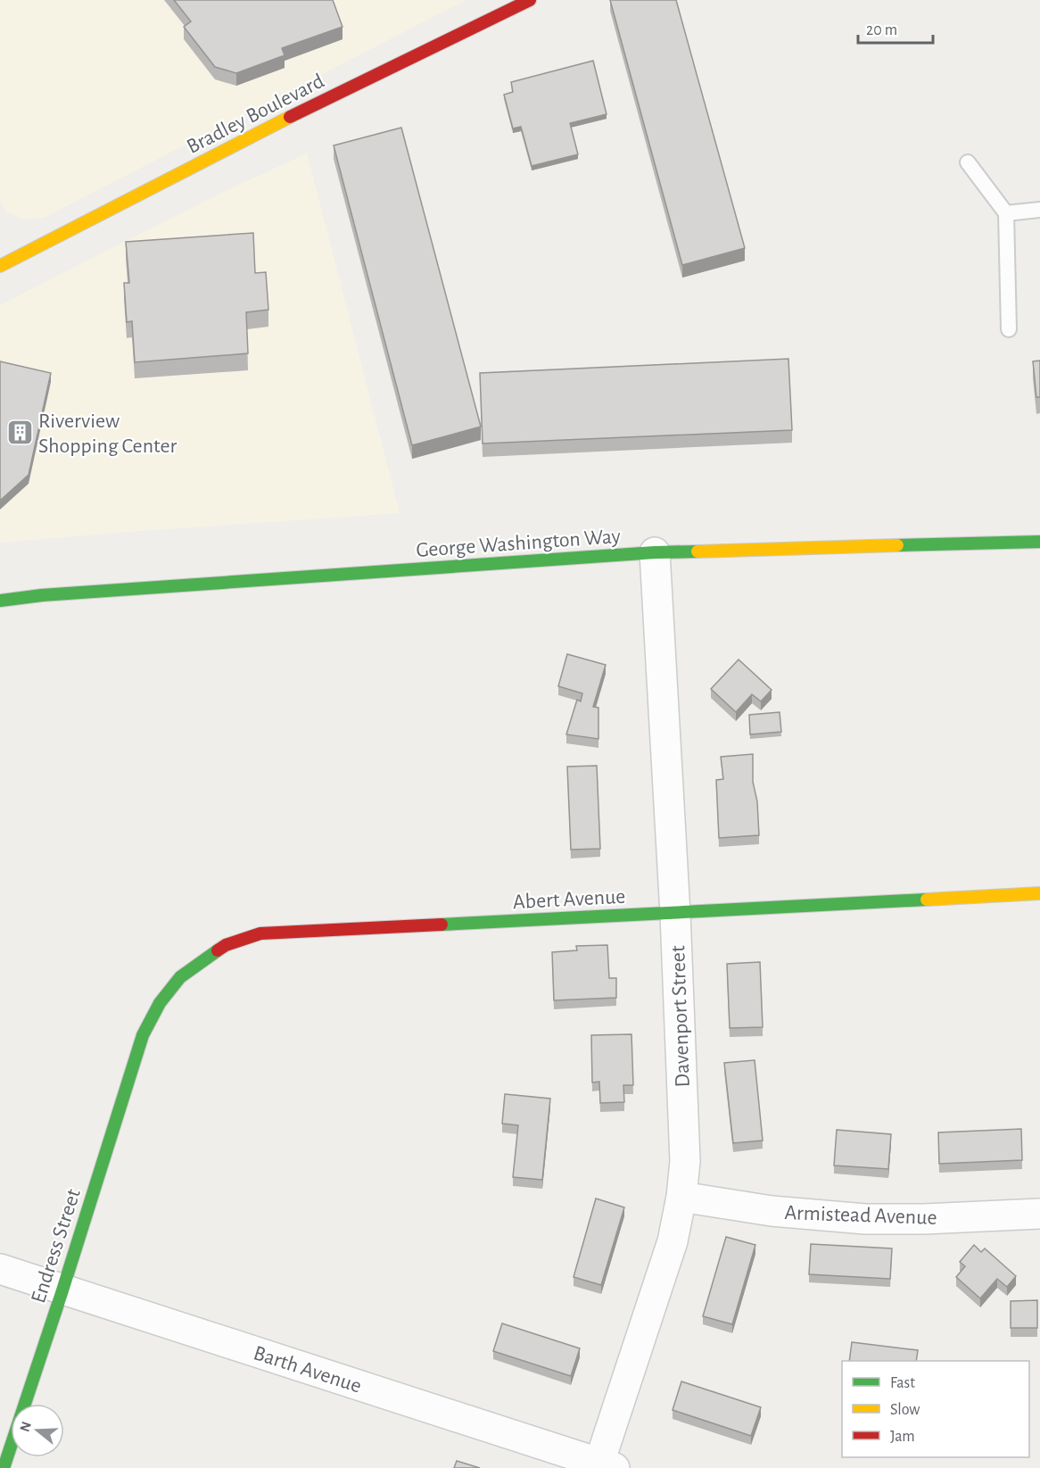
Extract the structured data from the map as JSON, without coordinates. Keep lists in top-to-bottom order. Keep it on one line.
{"streets":{"street":["Bradley Boulevard","George Washington Way","Abert Avenue","Davenport Street","Armistead Avenue","Endress Street","Barth Avenue"]},"crossings":[["George Washington Way","Davenport Street"],["Abert Avenue","Davenport Street"],["Abert Avenue","Endress Street"],["Davenport Street","Armistead Avenue"],["Davenport Street","Barth Avenue"],["Endress Street","Barth Avenue"]],"places":{"building":["Riverview Shopping Center"]},"legend":["Fast","Slow","Jam"],"scale_bar":"20 m","north":"left"}
